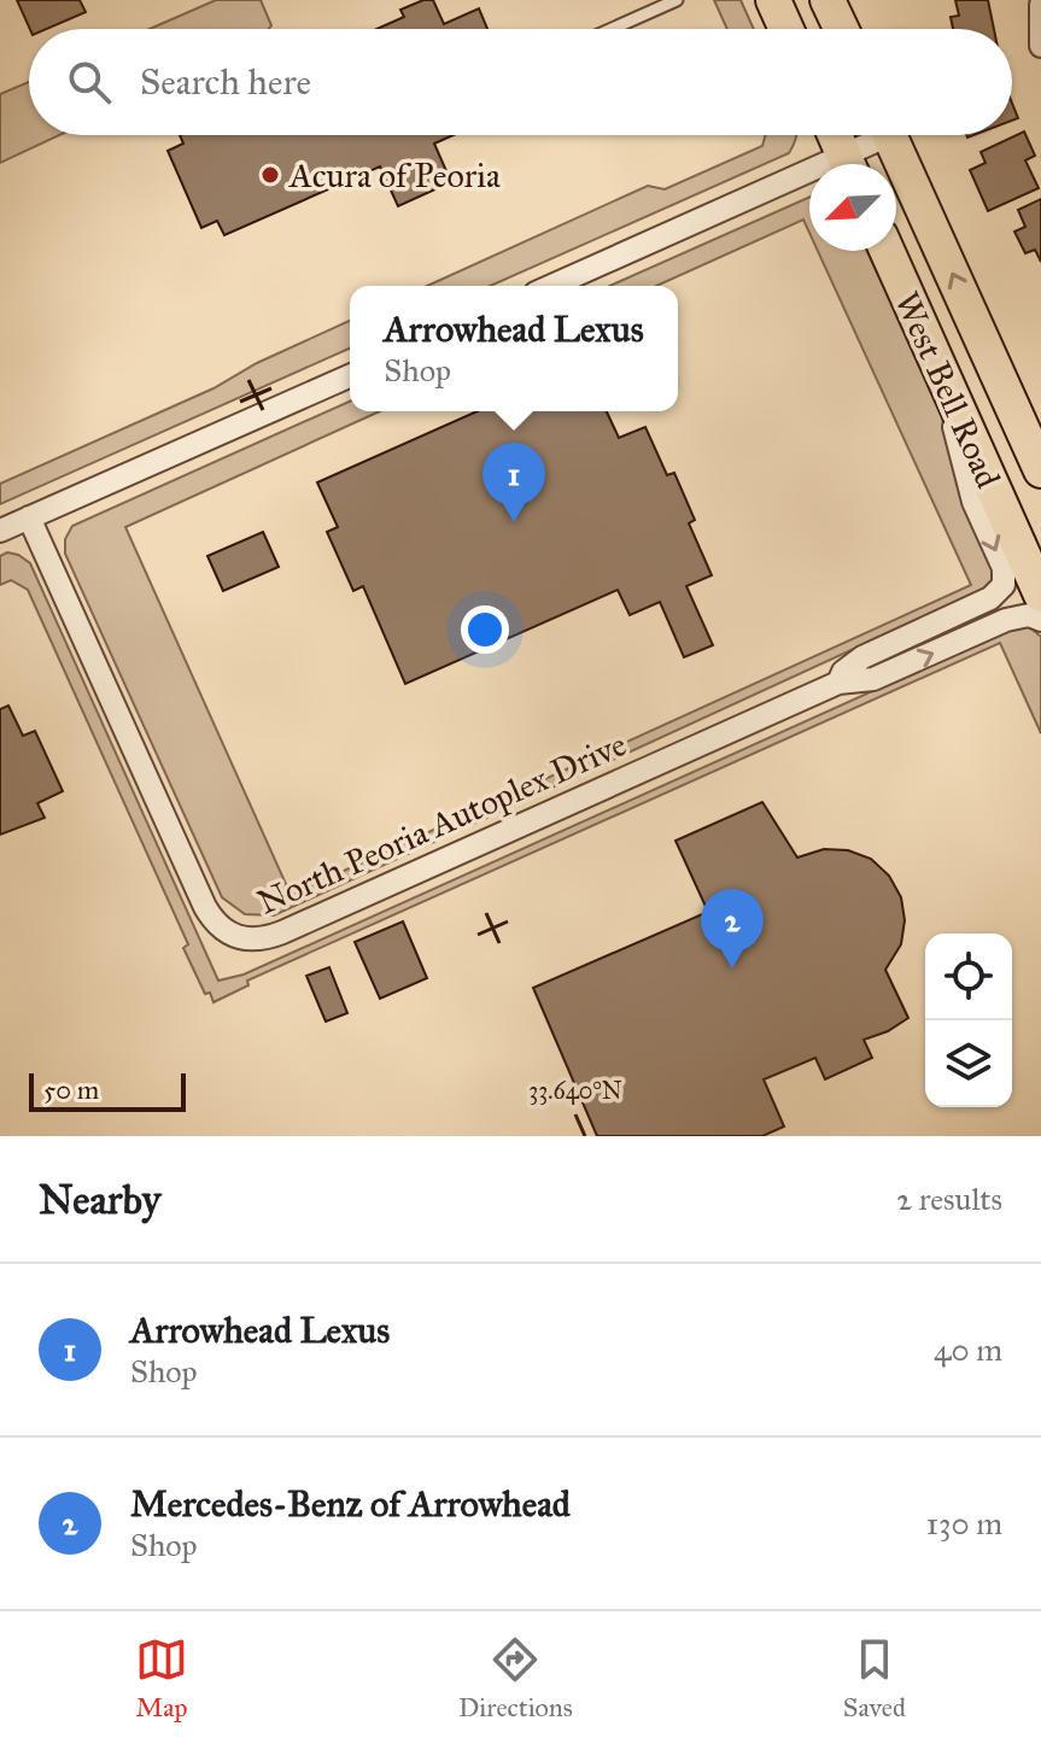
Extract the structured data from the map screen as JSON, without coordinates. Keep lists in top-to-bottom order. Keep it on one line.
{"streets":{"main road":["West Bell Road"],"street":["North Peoria Autoplex Drive"]},"crossings":[["West Bell Road","North Peoria Autoplex Drive"]],"places":["Acura of Peoria"],"scale_bar":"50 m","north":"bottom left","page":{"search":"Search here","popup":["Arrowhead Lexus","Shop"],"pins":["1","2"],"scale":"50 m","heading":["Nearby","2 results"],"list":[{"mark":"1","name":"Arrowhead Lexus","note":"Shop","value":"40 m"},{"mark":"2","name":"Mercedes-Benz of Arrowhead","note":"Shop","value":"130 m"}],"nav":["Map","Directions","Saved"]},"coordinates":["33.640°N"]}
